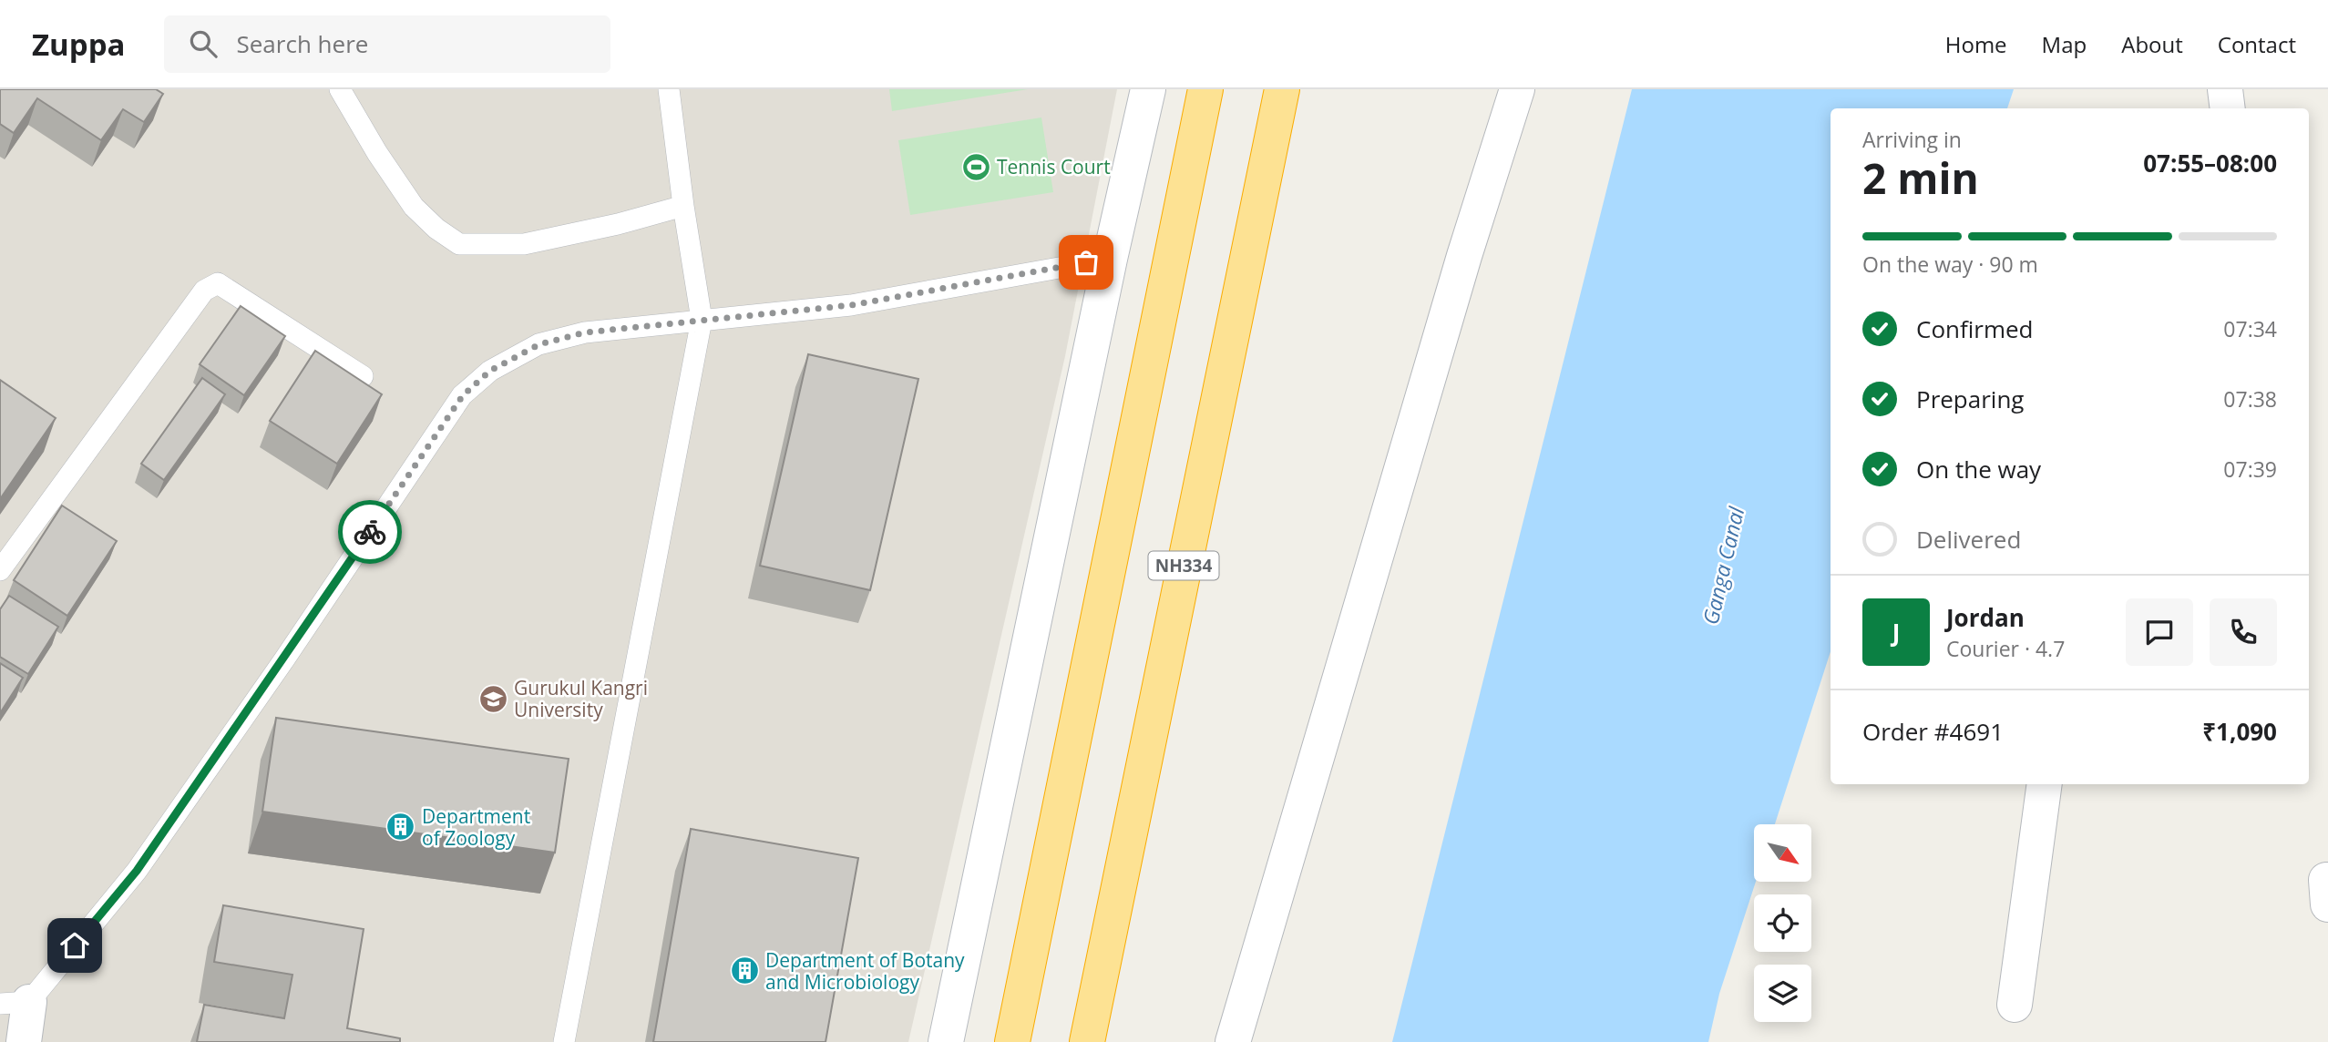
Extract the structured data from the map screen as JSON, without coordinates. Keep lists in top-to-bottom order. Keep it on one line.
{"streets":{"highway":["NH334"]},"water":["Ganga Canal"],"places":{"sports":["Tennis Court"],"school or university":["Gurukul Kangri University"],"building":["Department of Zoology","Department of Botany and Microbiology"]},"north":"bottom right","page":{"header":"Zuppa","search":"Search here","nav":["Home","Map","About","Contact"],"heading":["2 min","Arriving in","07:55–08:00"],"panel":["Jordan","Courier · 4.7","Order #4691","₹1,090"],"bar":"On the way · 90 m","list":[["Confirmed","07:34"],["Preparing","07:38"],["On the way","07:39"],"Delivered"],"round":"J"}}
